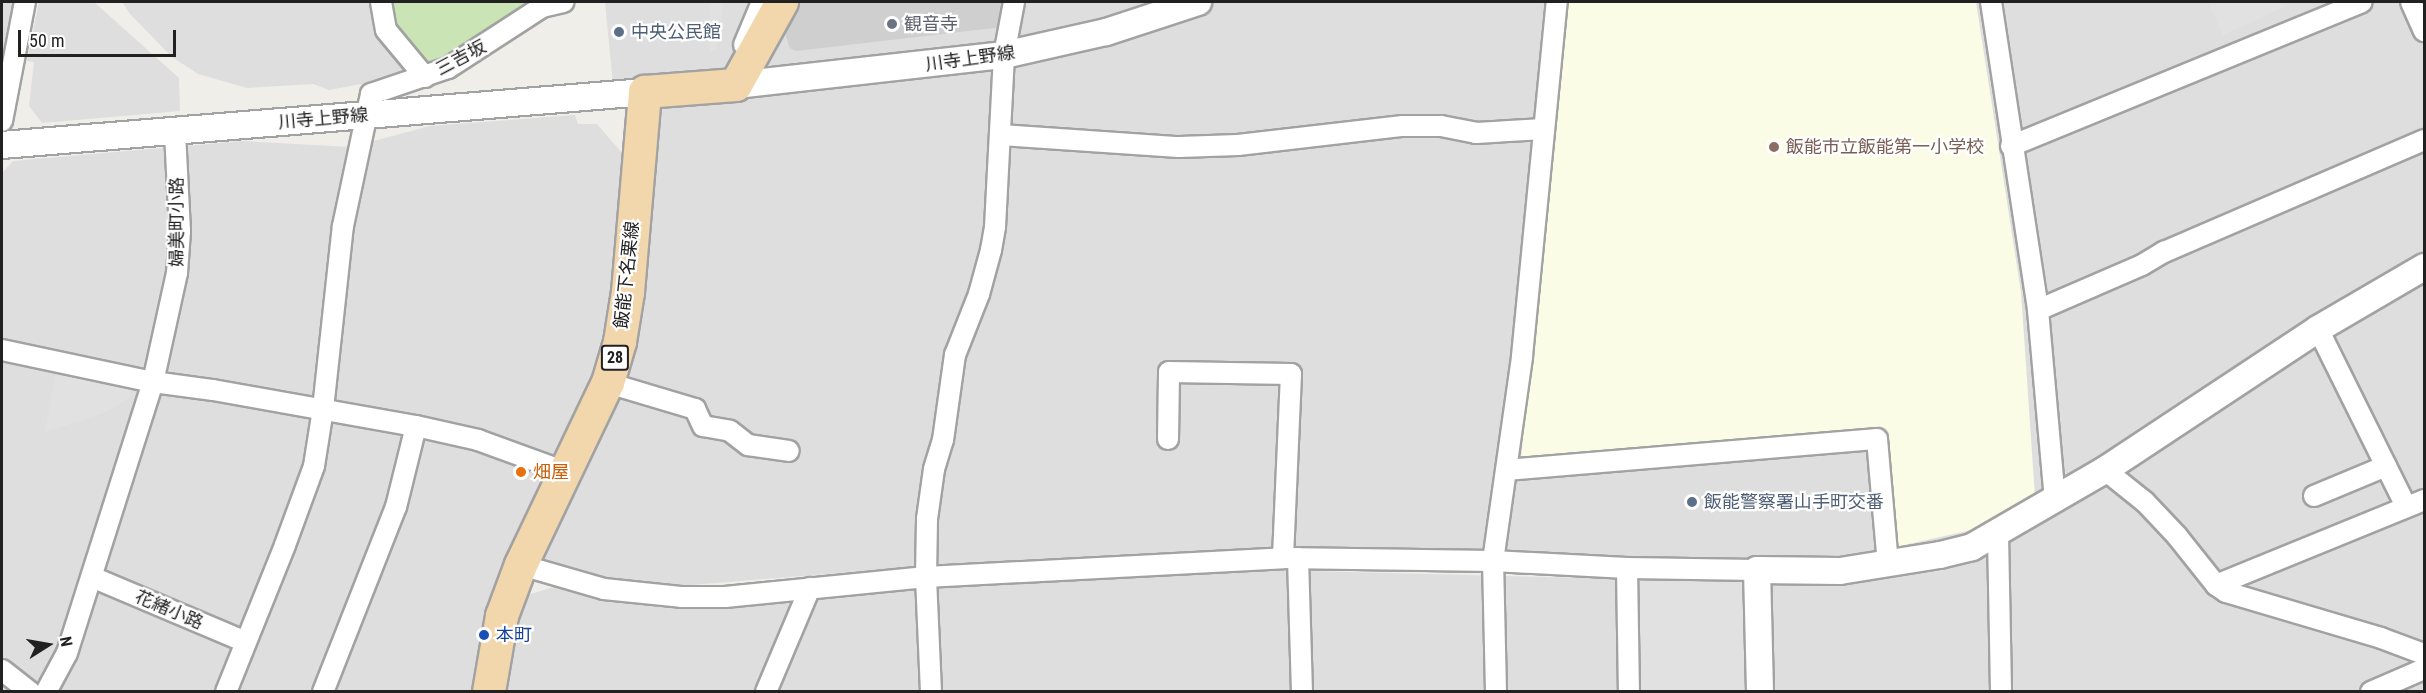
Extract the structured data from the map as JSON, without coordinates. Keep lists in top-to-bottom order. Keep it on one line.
{"streets":{"main road":["飯能下名栗線","28"],"street":["三吉坂","川寺上野線","婦美町小路","花緒小路"]},"crossings":[["三吉坂","川寺上野線"],["川寺上野線","婦美町小路"],["川寺上野線","飯能下名栗線"],["婦美町小路","花緒小路"]],"places":["観音寺","中央公民館","飯能市立飯能第一小学校","畑屋","飯能警察署山手町交番","本町"],"scale_bar":"50 m","north":"right"}
